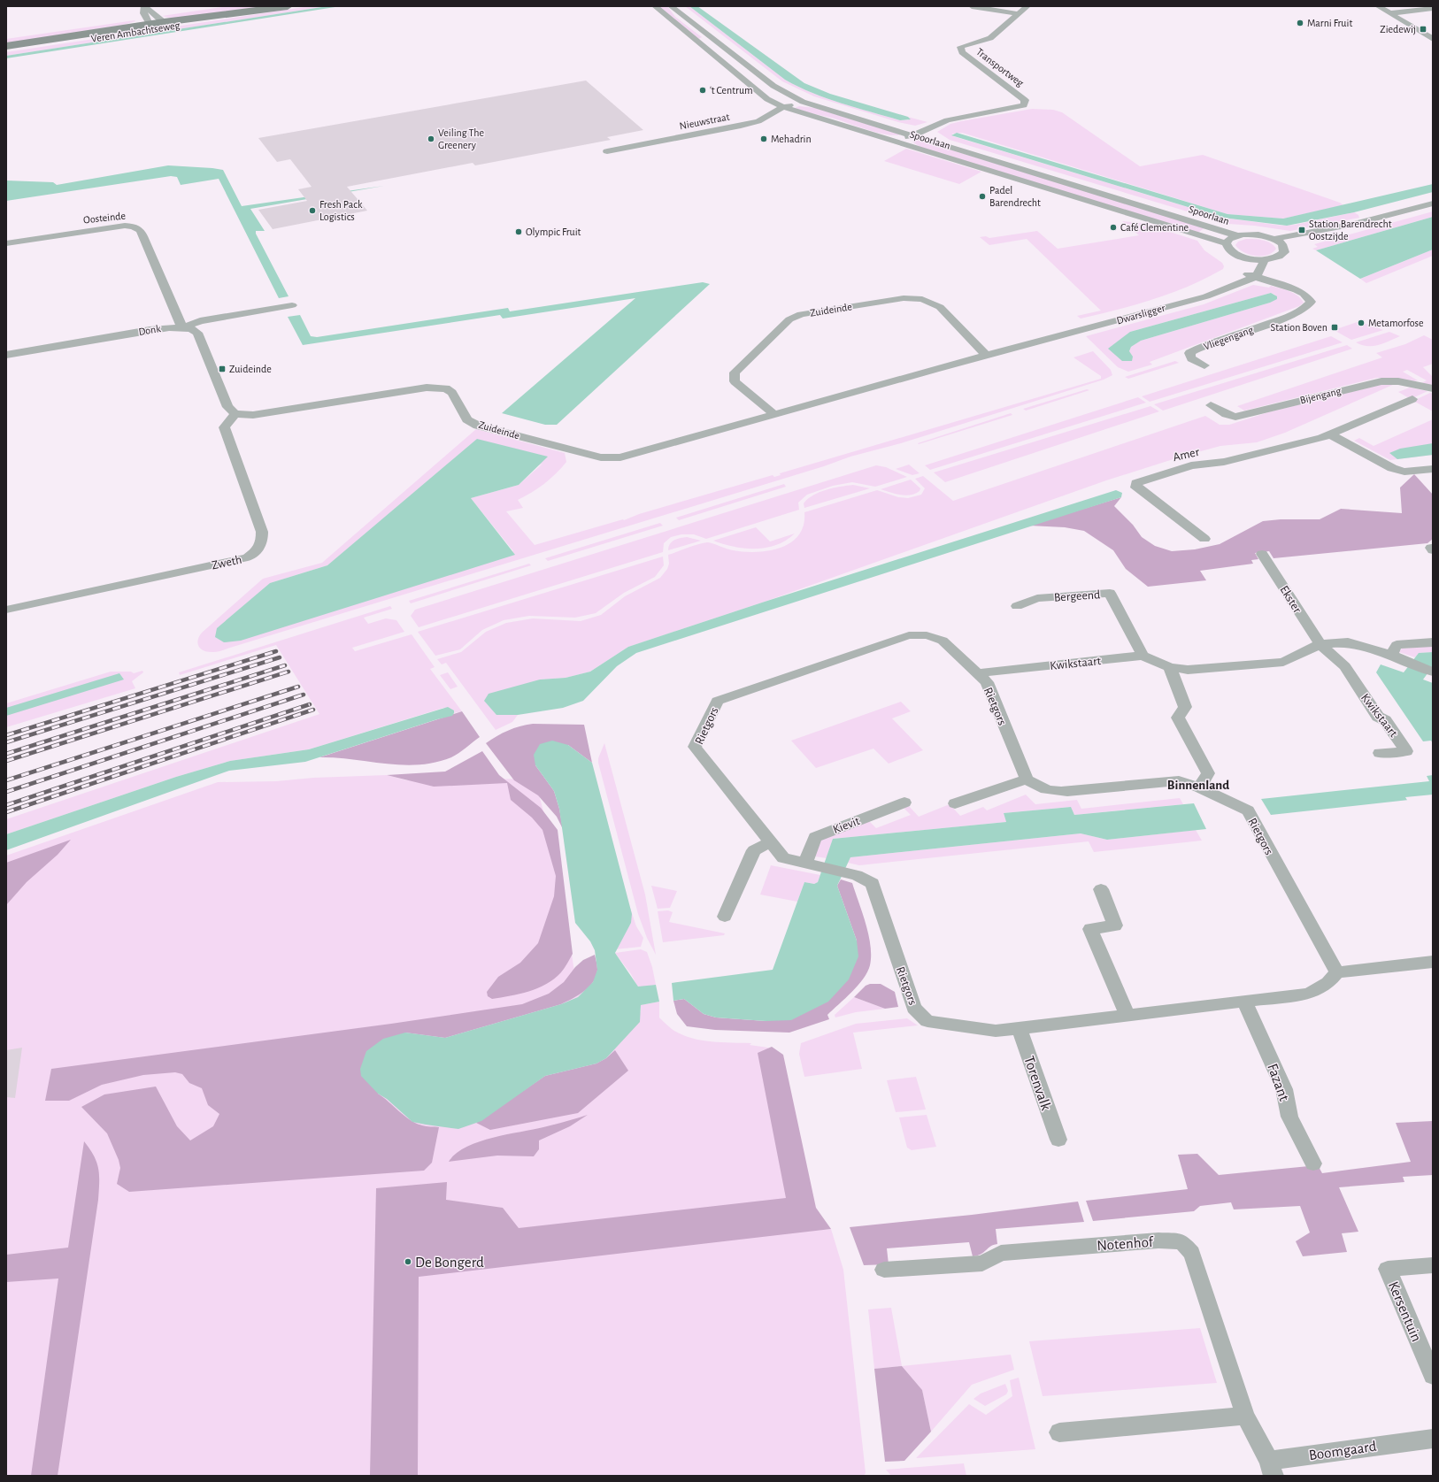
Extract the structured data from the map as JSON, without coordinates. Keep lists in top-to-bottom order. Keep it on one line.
{"streets":{"main road":["Veren Ambachtseweg"],"street":["Transportweg","Nieuwstraat","Spoorlaan","Oosteinde","Zuideinde","Dwarsligger","Donk","Vliegengang","Bijengang","Amer","Zweth","Bergeend","Ekster","Kwikstaart","Rietgors","Kievit","Fazant","Torenvalk","Notenhof","Kersentuin","Boomgaard"]},"crossings":[["Transportweg","Spoorlaan"],["Nieuwstraat","Spoorlaan"],["Oosteinde","Donk"],["Zuideinde","Dwarsligger"],["Zuideinde","Zweth"],["Dwarsligger","Vliegengang"],["Bergeend","Kwikstaart"],["Ekster","Kwikstaart"],["Kwikstaart","Rietgors"],["Rietgors","Kievit"],["Rietgors","Fazant"],["Rietgors","Torenvalk"],["Notenhof","Boomgaard"]],"districts":["Binnenland"],"places":{"other":["Marni Fruit","'t Centrum","Veiling The Greenery","Mehadrin","Padel Barendrecht","Fresh Pack Logistics","Café Clementine","Olympic Fruit","Metamorfose","De Bongerd"],"transit":["Ziedewij","Station Barendrecht Oostzijde","Station Boven","Zuideinde"]}}
